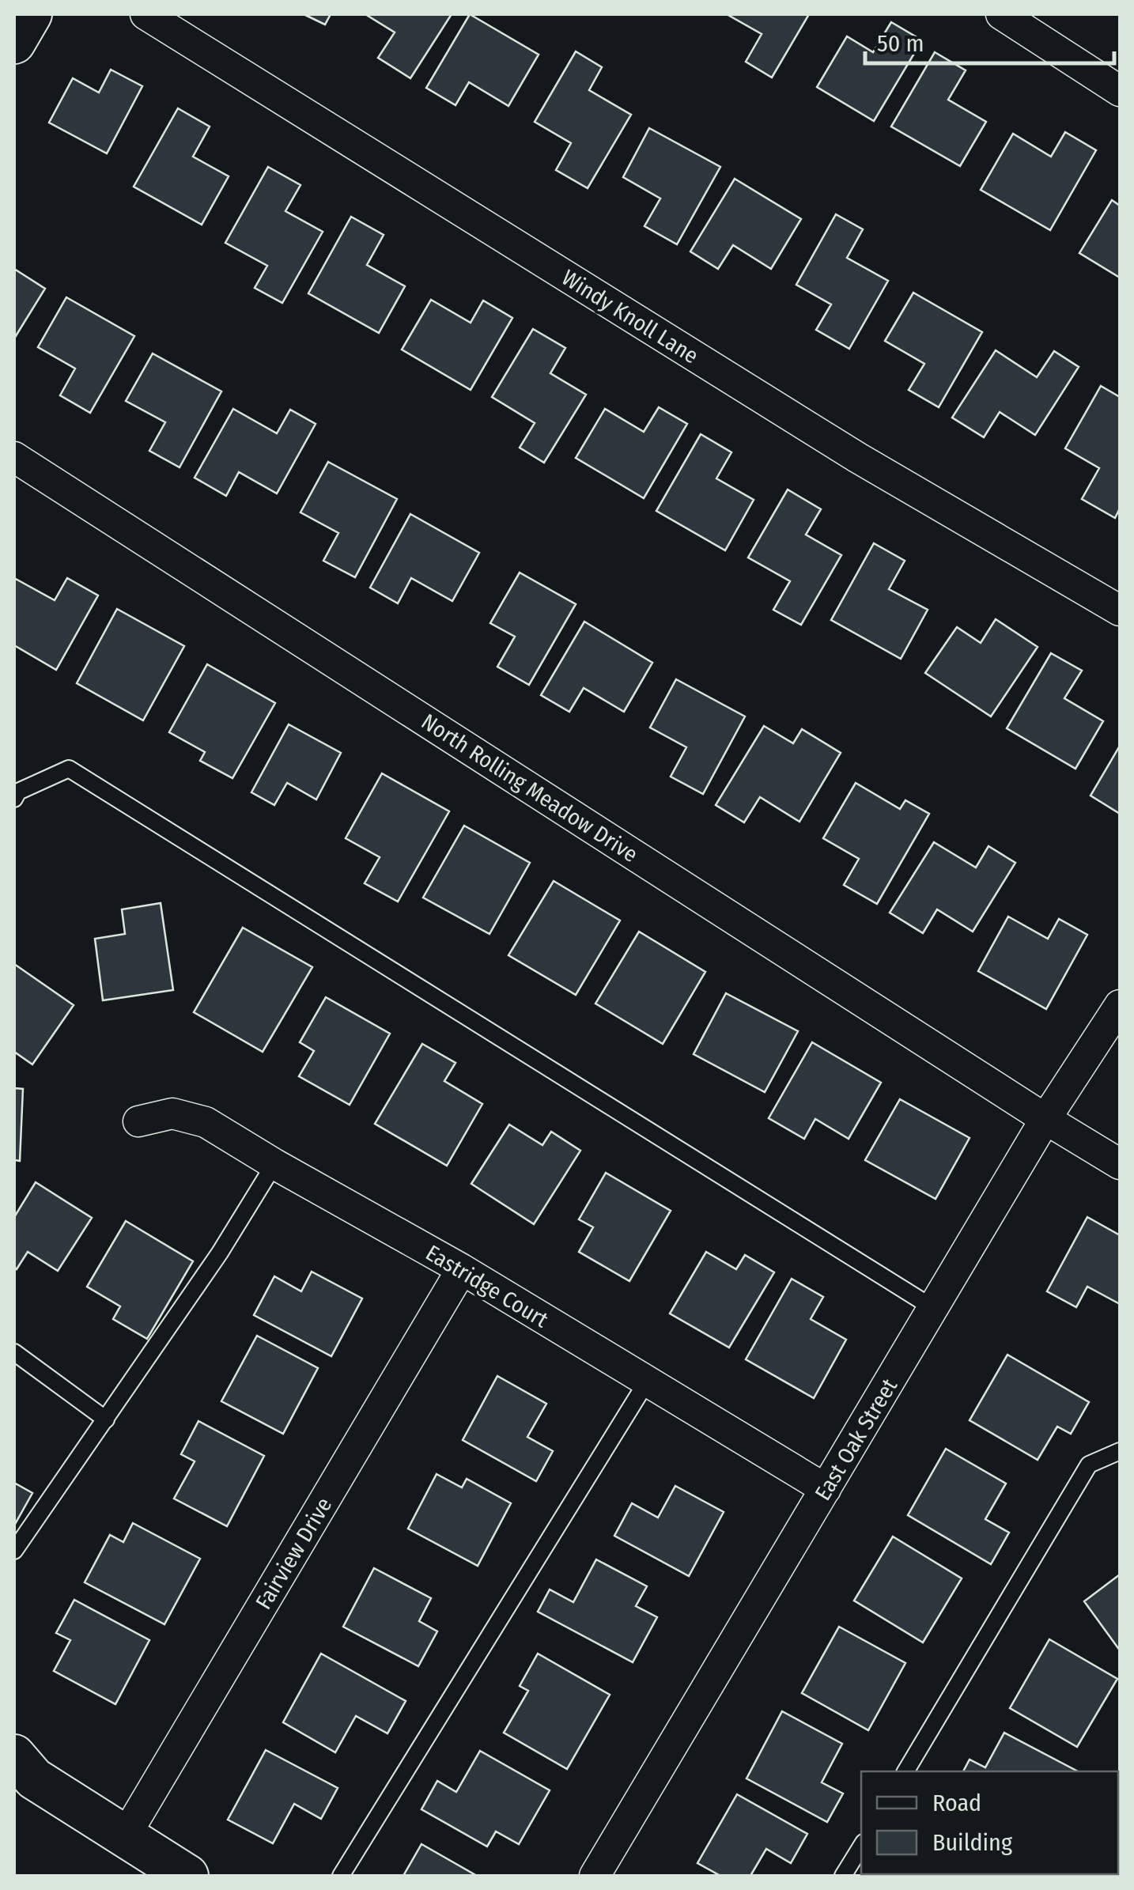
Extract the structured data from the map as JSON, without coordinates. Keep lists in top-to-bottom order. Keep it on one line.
{"streets":{"street":["Windy Knoll Lane","North Rolling Meadow Drive","Eastridge Court","East Oak Street","Fairview Drive"]},"crossings":[["North Rolling Meadow Drive","East Oak Street"],["Eastridge Court","East Oak Street"],["Eastridge Court","Fairview Drive"]],"legend":["Road","Building"],"scale_bar":"50 m"}
